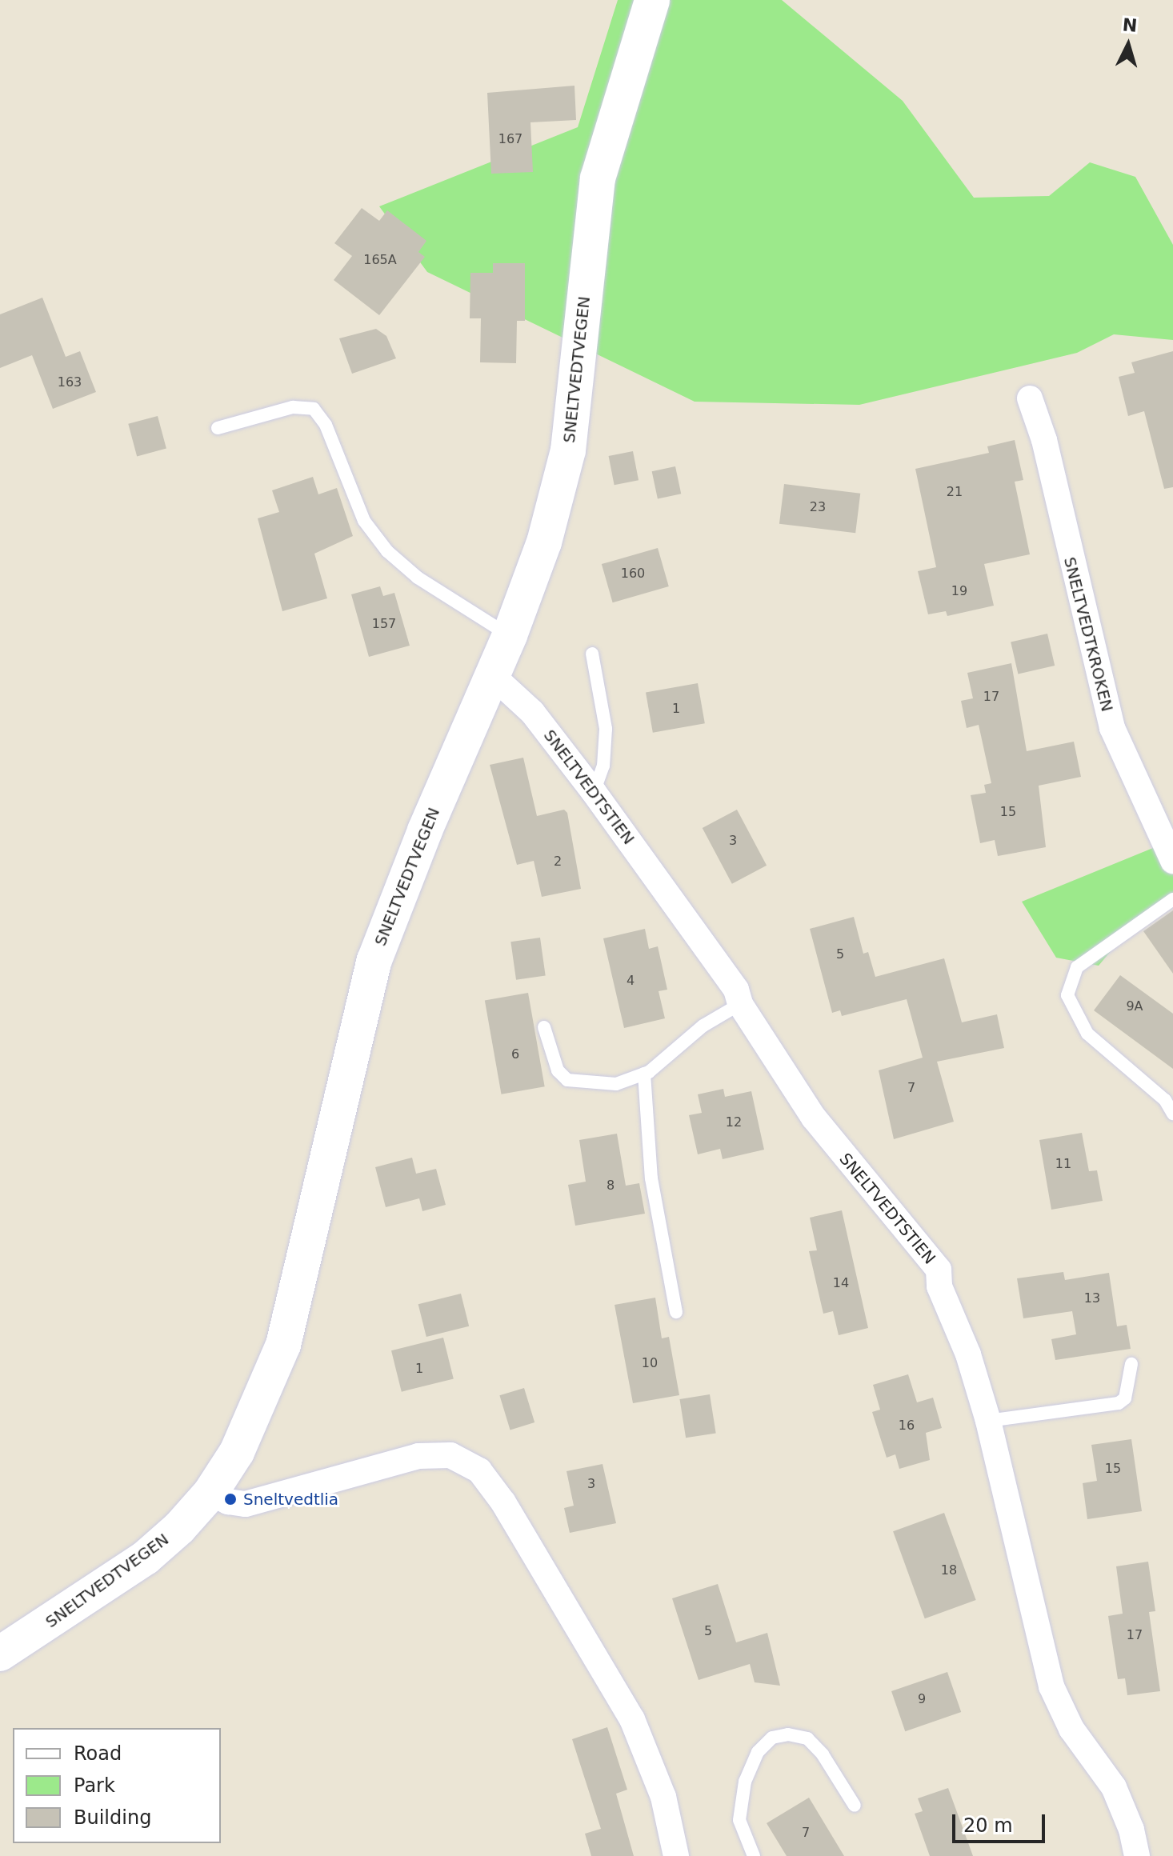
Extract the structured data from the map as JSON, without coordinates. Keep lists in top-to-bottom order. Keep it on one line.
{"streets":{"main road":["SNELTVEDTVEGEN"],"street":["SNELTVEDTKROKEN","SNELTVEDTSTIEN"]},"crossings":[["SNELTVEDTVEGEN","SNELTVEDTSTIEN"]],"places":["Sneltvedtlia"],"house_numbers":["167","165A","163","21","23","160","19","157","17","1","15","3","2","5","4","9A","6","7","12","11","8","14","13","10","1","16","15","3","18","5","17","9","7"],"legend":["Road","Park","Building"],"scale_bar":"20 m","north":"top"}
